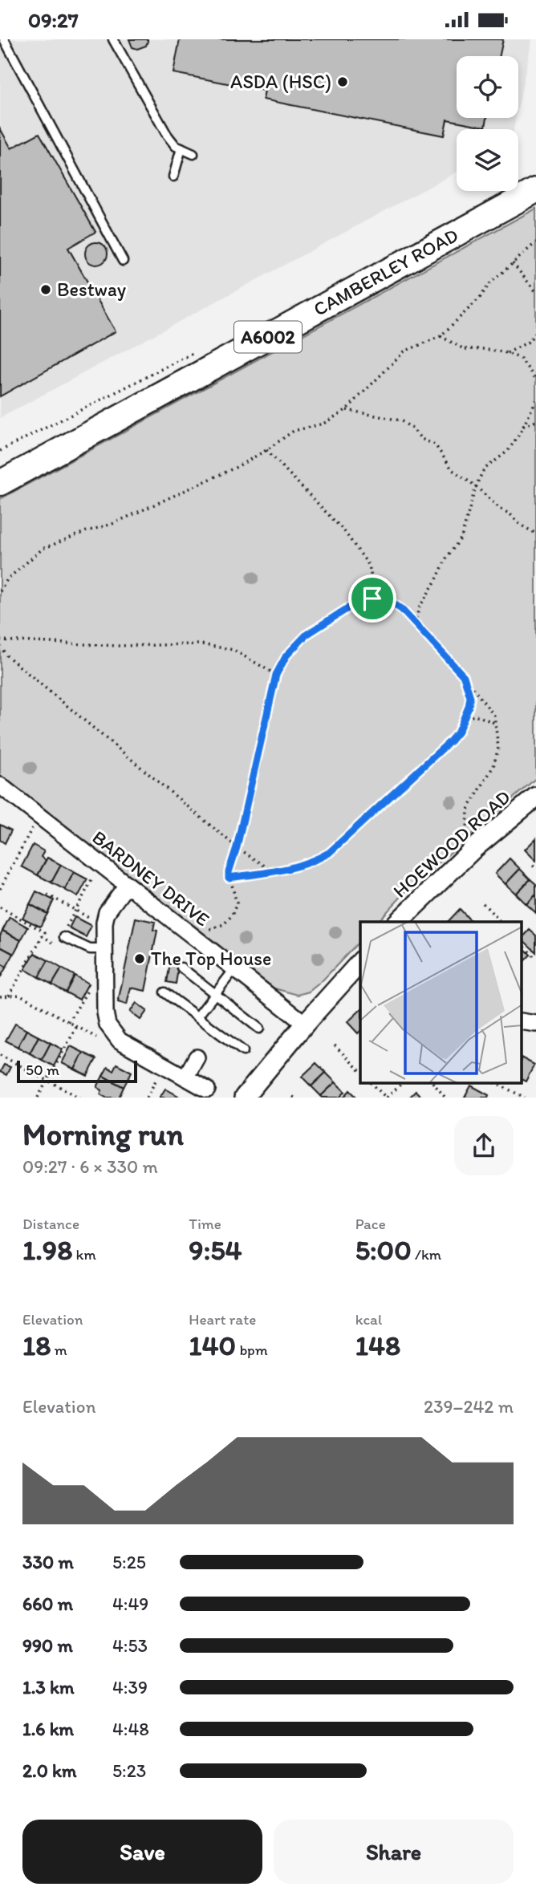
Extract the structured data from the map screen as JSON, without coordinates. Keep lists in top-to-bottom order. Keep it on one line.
{"streets":{"main road":["CAMBERLEY ROAD","A6002"],"street":["HOEWOOD ROAD","BARDNEY DRIVE"]},"places":["ASDA (HSC)","Bestway","The Top House"],"scale_bar":"50 m","page":{"status":"09:27","scale":"50 m","heading":["Morning run","09:27 · 6 × 330 m"],"stats":[["Distance","1.98 km"],["Time","9:54"],["Pace","5:00 /km"],["Elevation","18 m"],["Heart rate","140 bpm"],["kcal","148"]],"chart":["Elevation","239–242 m"],"list":[{"name":"330 m","note":"5:25"},{"name":"660 m","note":"4:49"},{"name":"990 m","note":"4:53"},{"name":"1.3 km","note":"4:39"},{"name":"1.6 km","note":"4:48"},{"name":"2.0 km","note":"5:23"}],"buttons":["Save","Share"]}}
